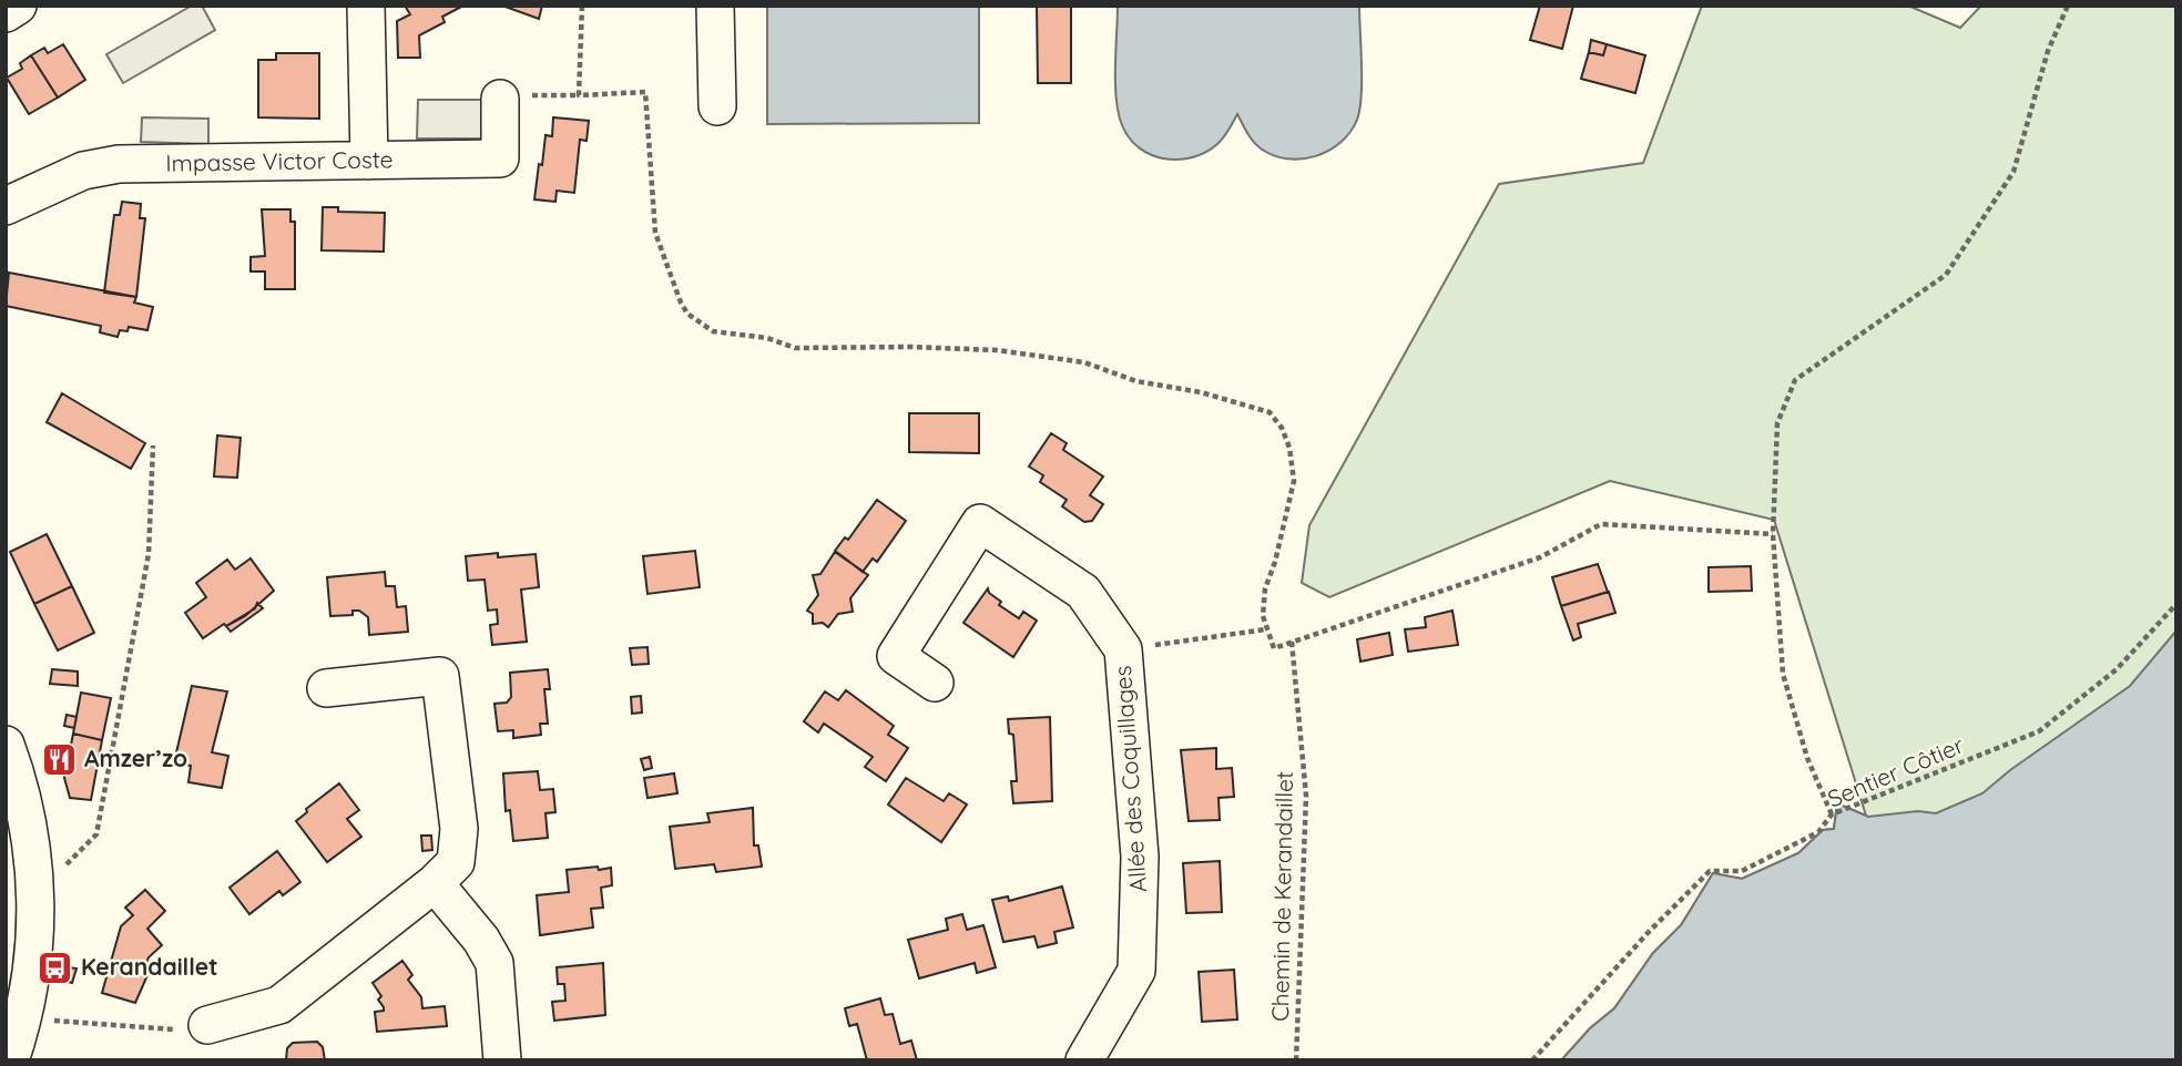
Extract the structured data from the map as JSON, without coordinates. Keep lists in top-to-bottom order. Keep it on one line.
{"streets":{"street":["Impasse Victor Coste","Allée des Coquillages"],"path":["Sentier Côtier","Chemin de Kerandaillet"]},"places":{"restaurant":["Amzer’zo"],"bus stop":["Kerandaillet"]}}
